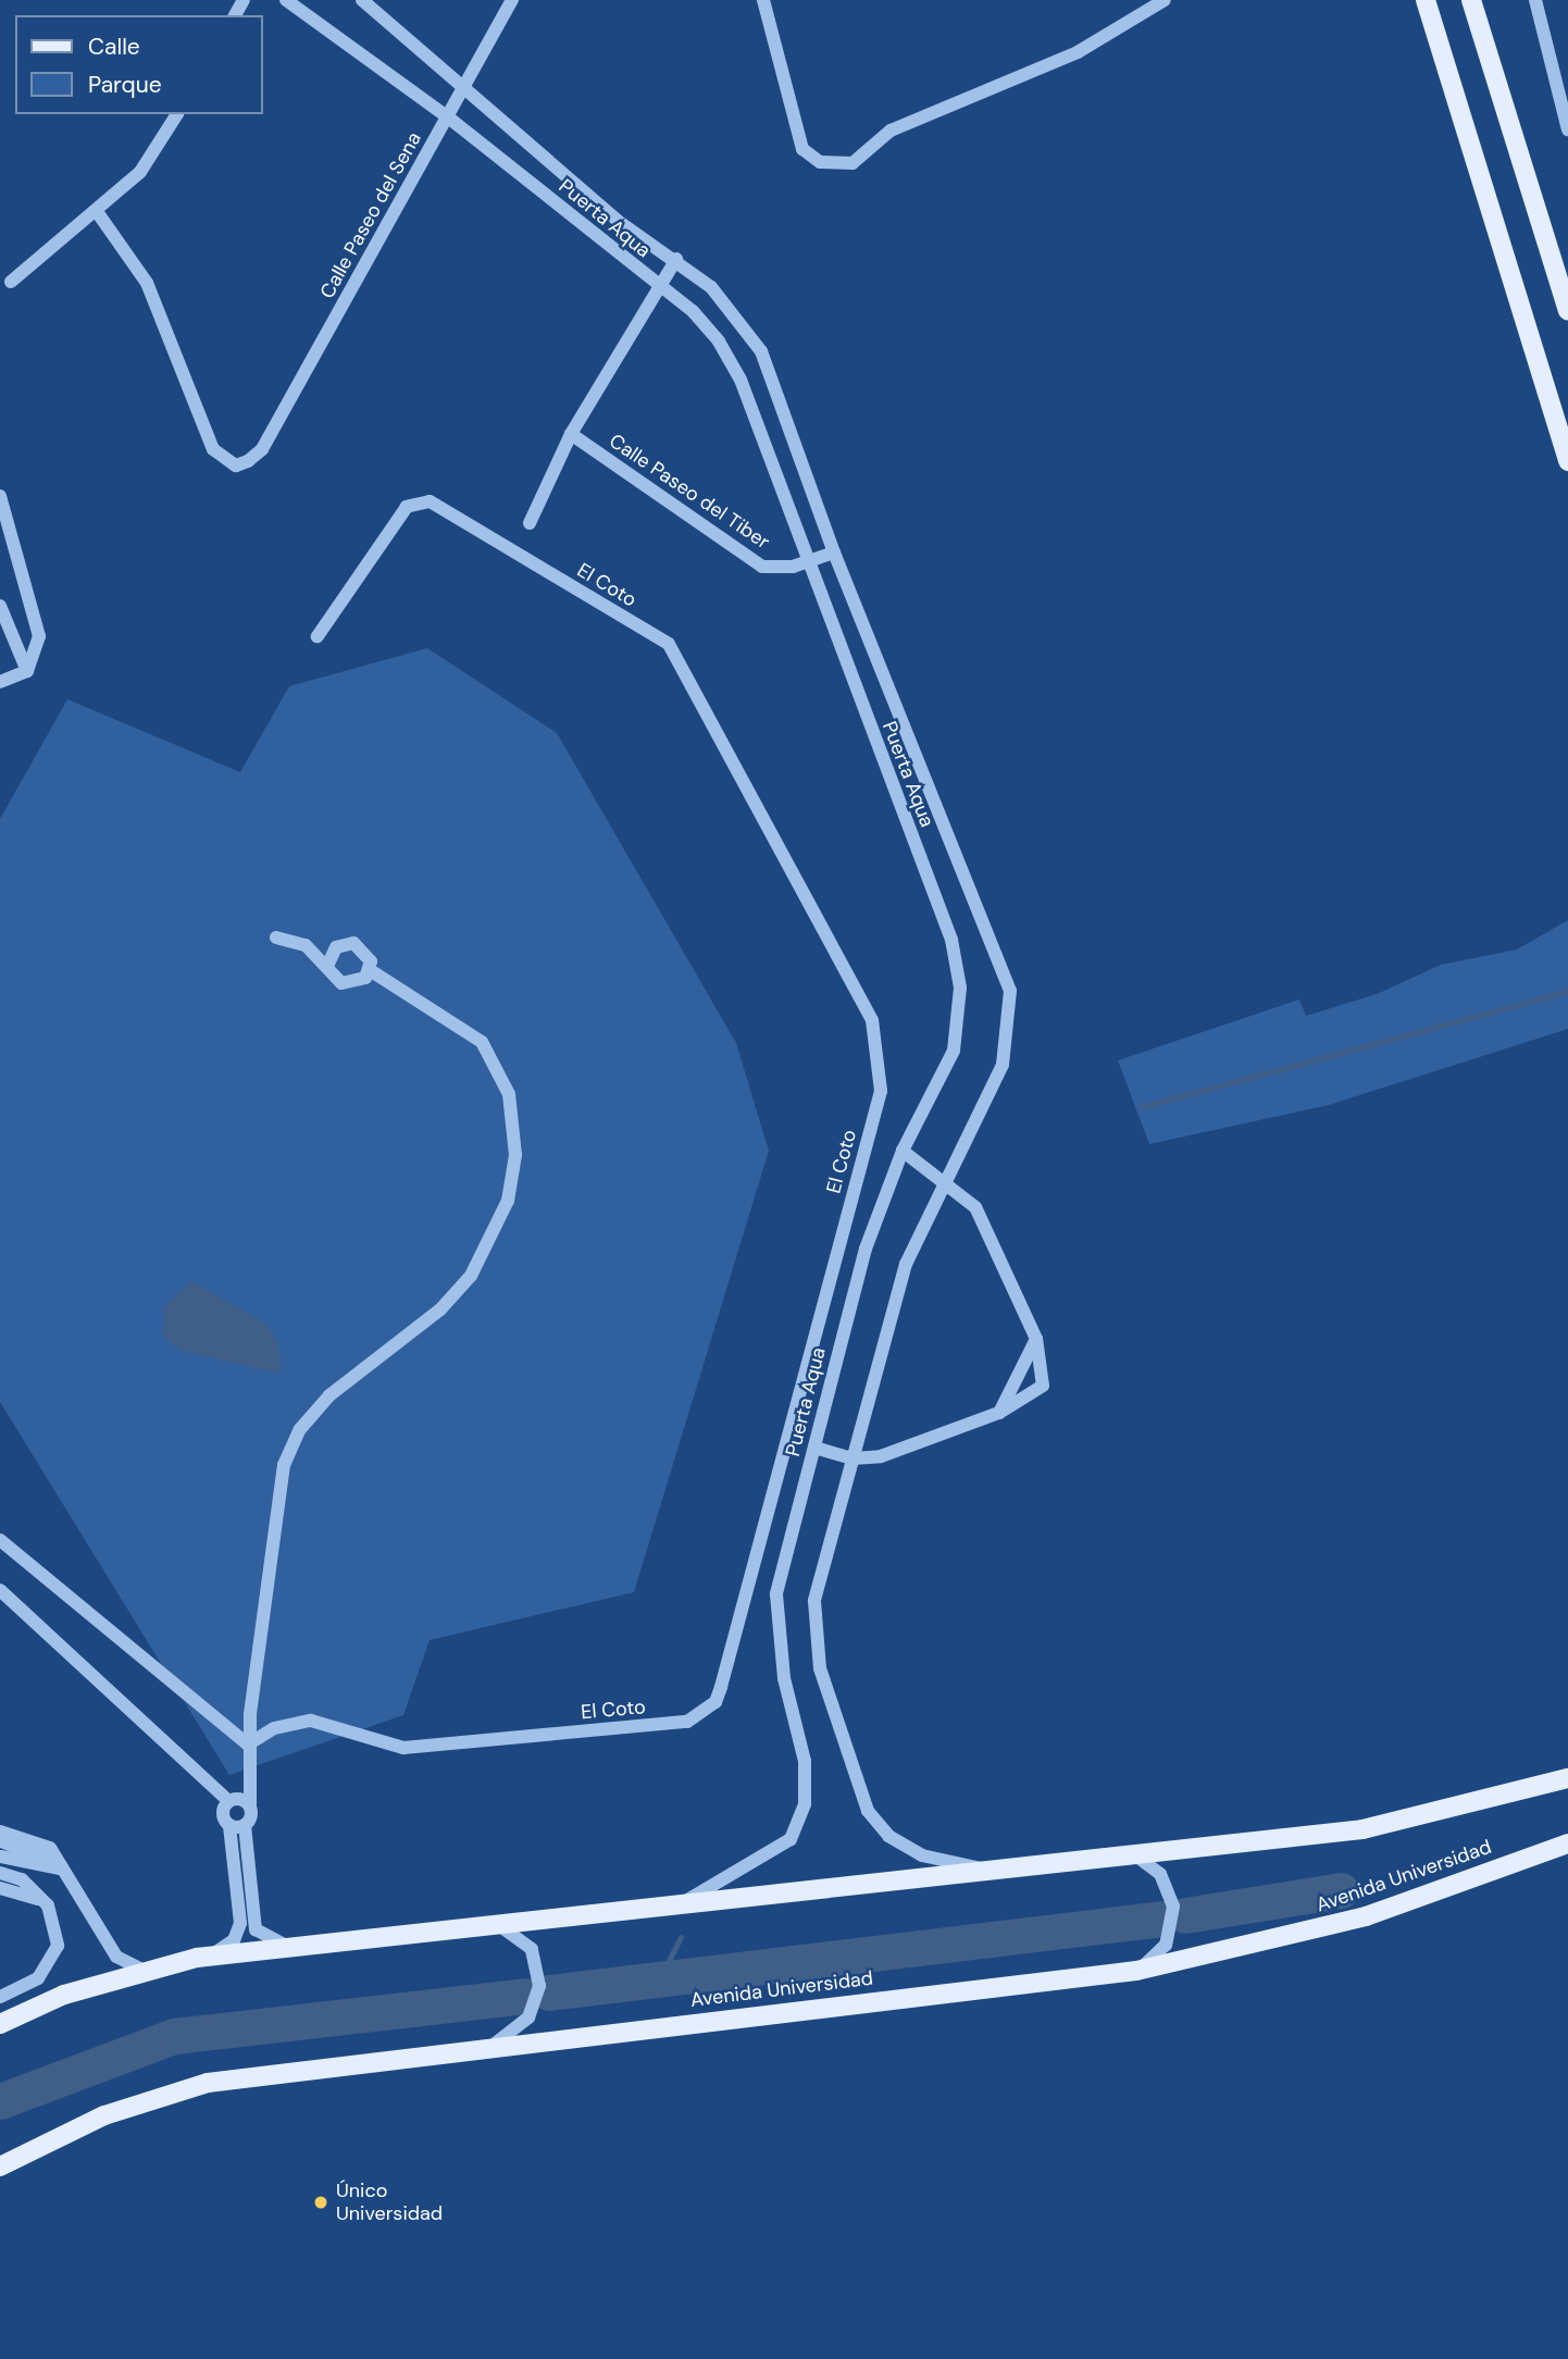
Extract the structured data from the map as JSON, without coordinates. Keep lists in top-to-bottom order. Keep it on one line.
{"streets":{"main road":["Avenida Universidad"],"street":["Calle Paseo del Sena","Puerta Aqua","Calle Paseo del Tiber","El Coto"]},"crossings":[["Calle Paseo del Sena","Puerta Aqua"],["Puerta Aqua","Calle Paseo del Tiber"]],"places":["Único Universidad"],"legend":["Calle","Parque"]}
